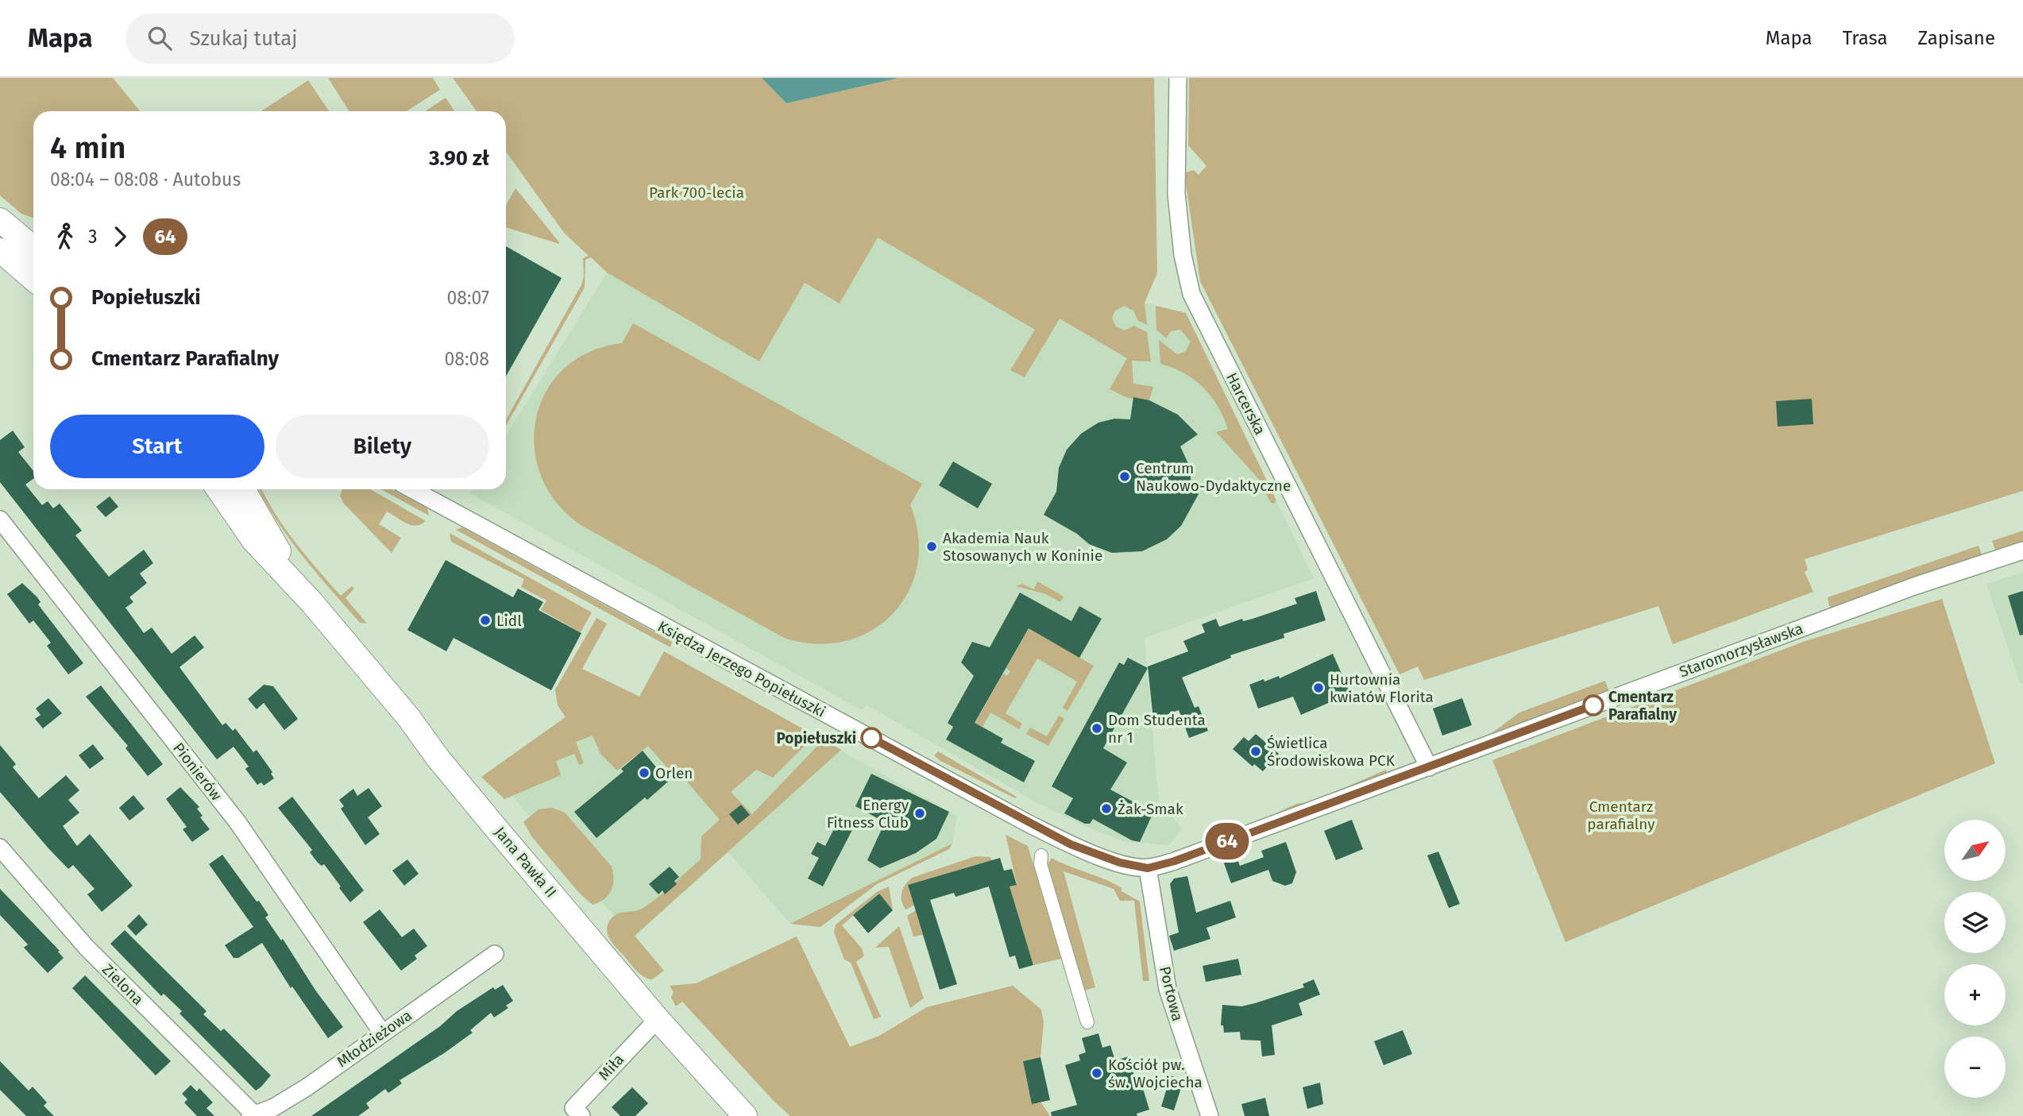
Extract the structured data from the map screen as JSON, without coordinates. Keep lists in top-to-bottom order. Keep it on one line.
{"streets":{"main road":["Jana Pawła II"],"street":["Harcerska","Staromorzysławska","Księdza Jerzego Popiełuszki","Pionierów","Zielona","Portowa","Młodzieżowa","Miła"]},"crossings":[["Harcerska","Staromorzysławska"],["Staromorzysławska","Księdza Jerzego Popiełuszki"],["Staromorzysławska","Portowa"],["Księdza Jerzego Popiełuszki","Portowa"],["Pionierów","Młodzieżowa"],["Jana Pawła II","Miła"],["Zielona","Młodzieżowa"]],"parks":["Park 700-lecia","Cmentarz parafialny"],"places":["Centrum Naukowo-Dydaktyczne","Akademia Nauk Stosowanych w Koninie","Lidl","Hurtownia kwiatów Florita","Cmentarz Parafialny","Dom Studenta nr 1","Popiełuszki","Świetlica Środowiskowa PCK","Orlen","Żak-Smak","Energy Fitness Club","Kościół pw. św. Wojciecha"],"lines":["bus line 64"],"north":"top right","page":{"header":"Mapa","search":"Szukaj tutaj","nav":["Mapa","Trasa","Zapisane"],"on_map":"64","heading":["4 min","08:04 – 08:08 · Autobus","3.90 zł"],"legs":["3","64"],"list":[{"name":"Popiełuszki","value":"08:07"},{"name":"Cmentarz Parafialny","value":"08:08"}],"buttons":["Start","Bilety"],"map_buttons":["+","−"]}}
